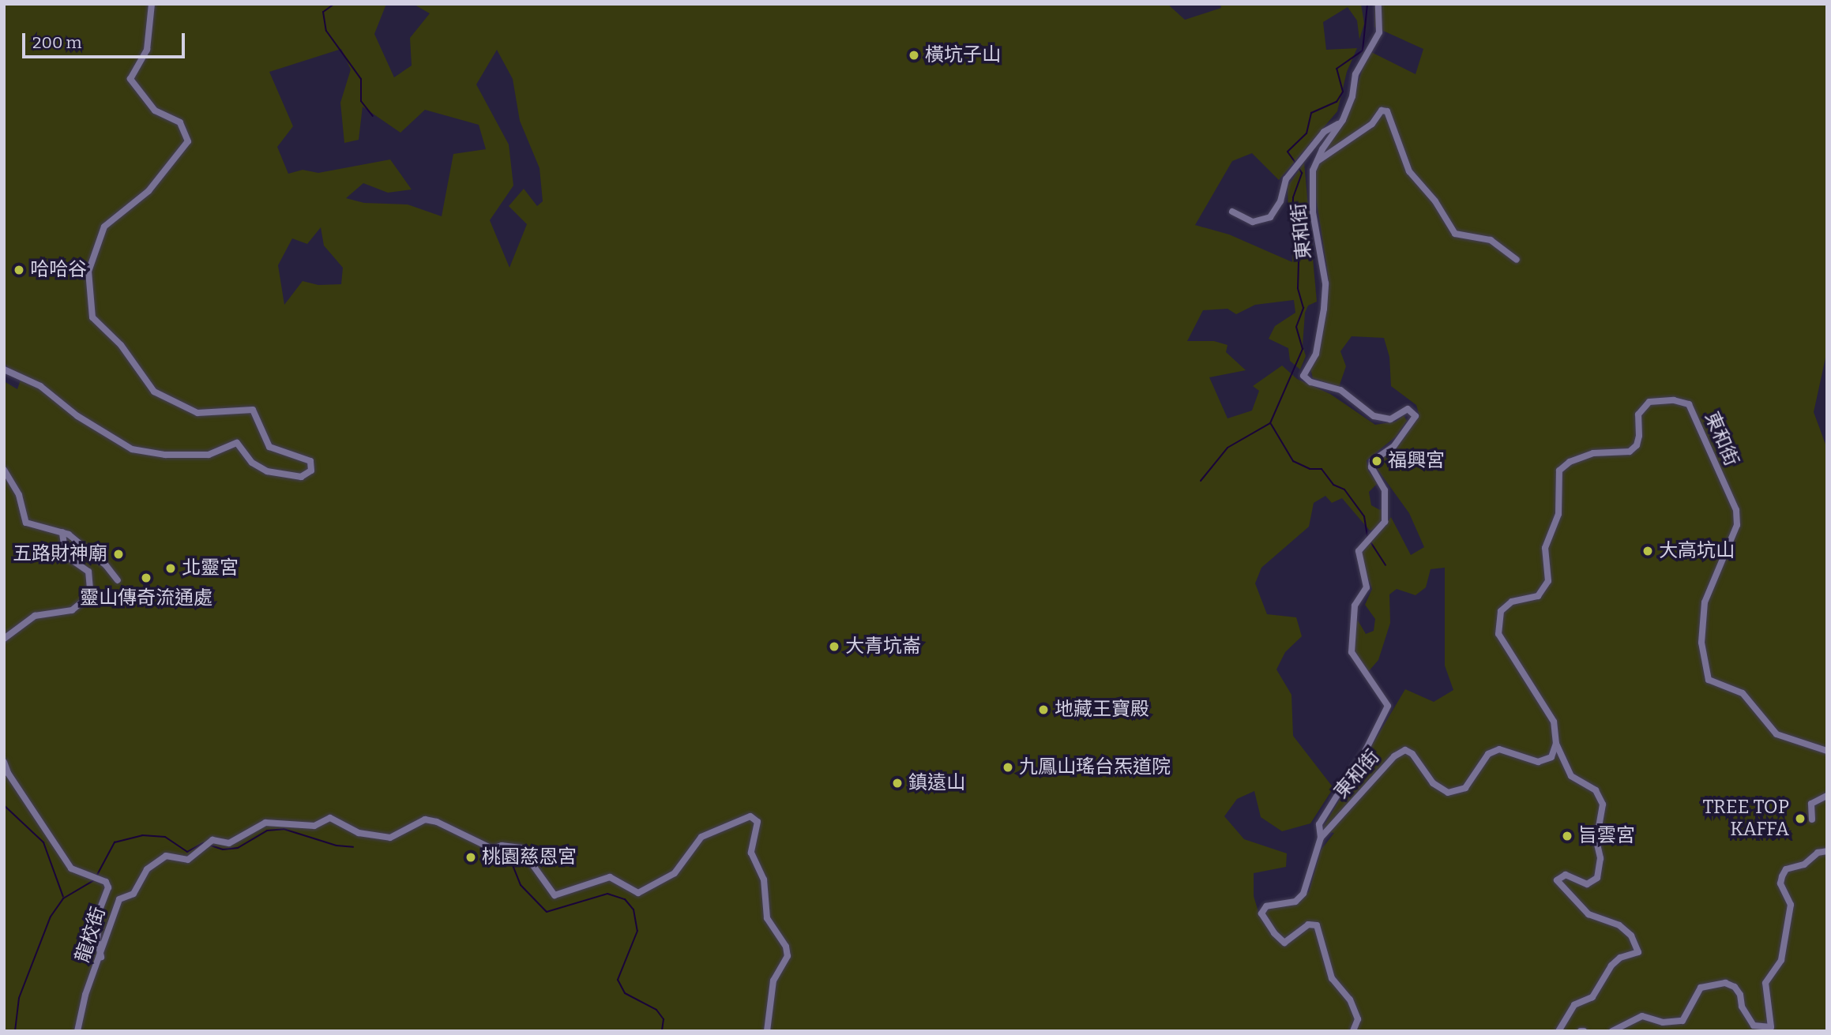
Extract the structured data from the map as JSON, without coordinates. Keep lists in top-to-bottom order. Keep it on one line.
{"streets":{"street":["東和街","龍校街"]},"places":["橫坑子山","哈哈谷","福興宮","大高坑山","五路財神廟","北靈宮","靈山傳奇流通處","大青坑崙","地藏王寶殿","九鳳山瑤台炁道院","鎮遠山","TREE TOP KAFFA","旨雲宮","桃園慈恩宮"],"scale_bar":"200 m"}
